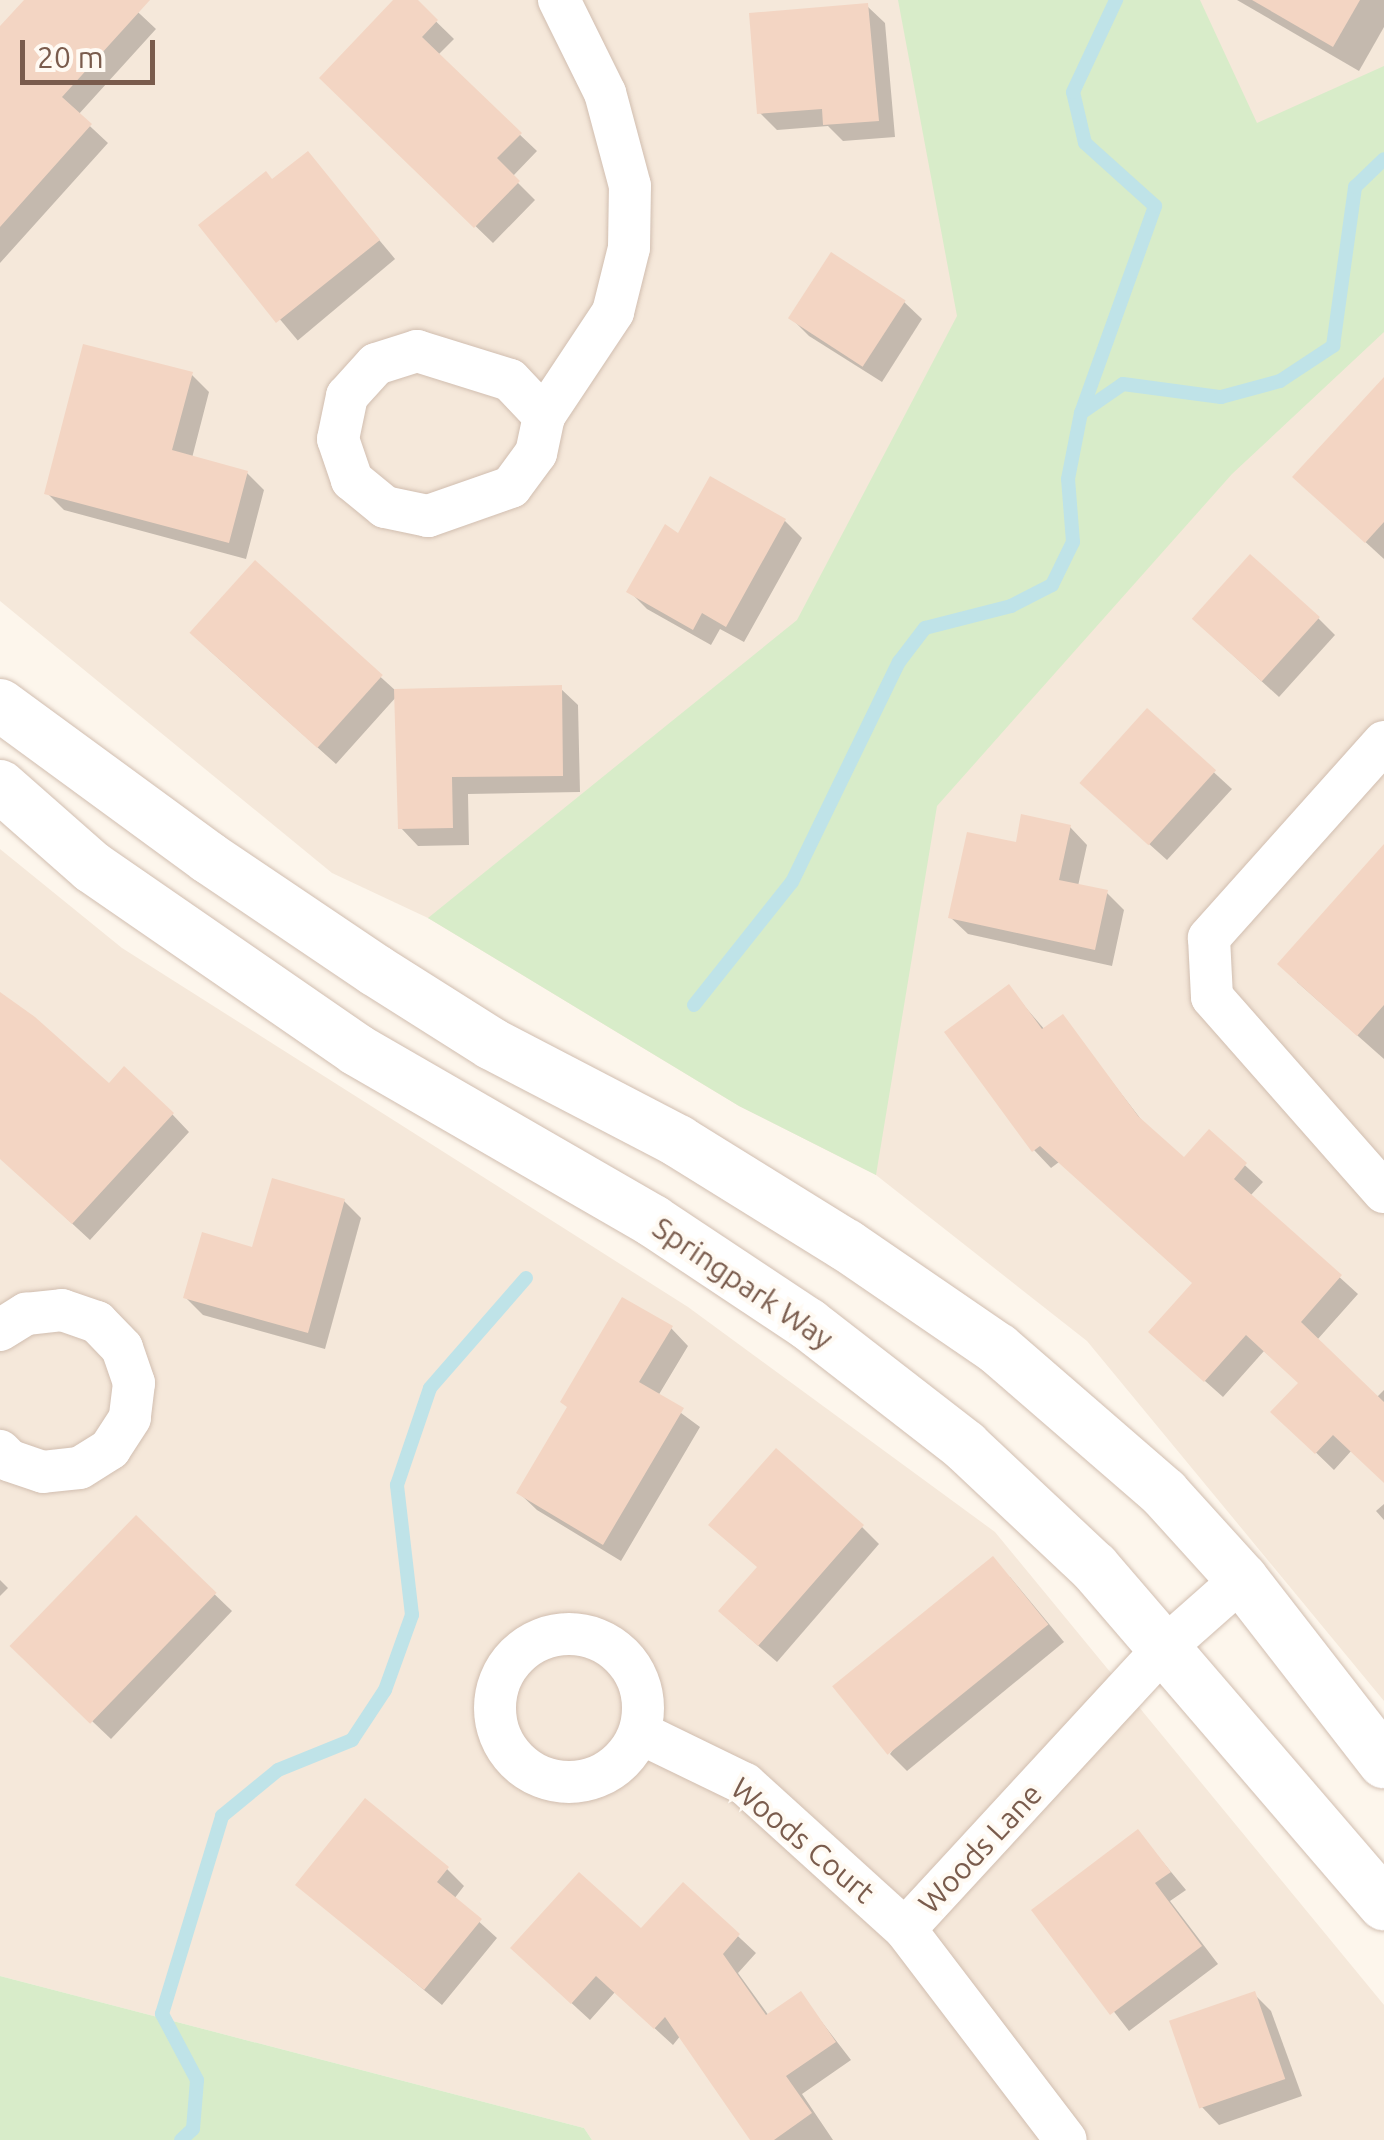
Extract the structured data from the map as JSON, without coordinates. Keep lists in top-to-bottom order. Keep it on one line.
{"streets":{"street":["Springpark Way","Woods Court","Woods Lane"]},"crossings":[["Springpark Way","Woods Lane"],["Woods Court","Woods Lane"]],"scale_bar":"20 m"}
